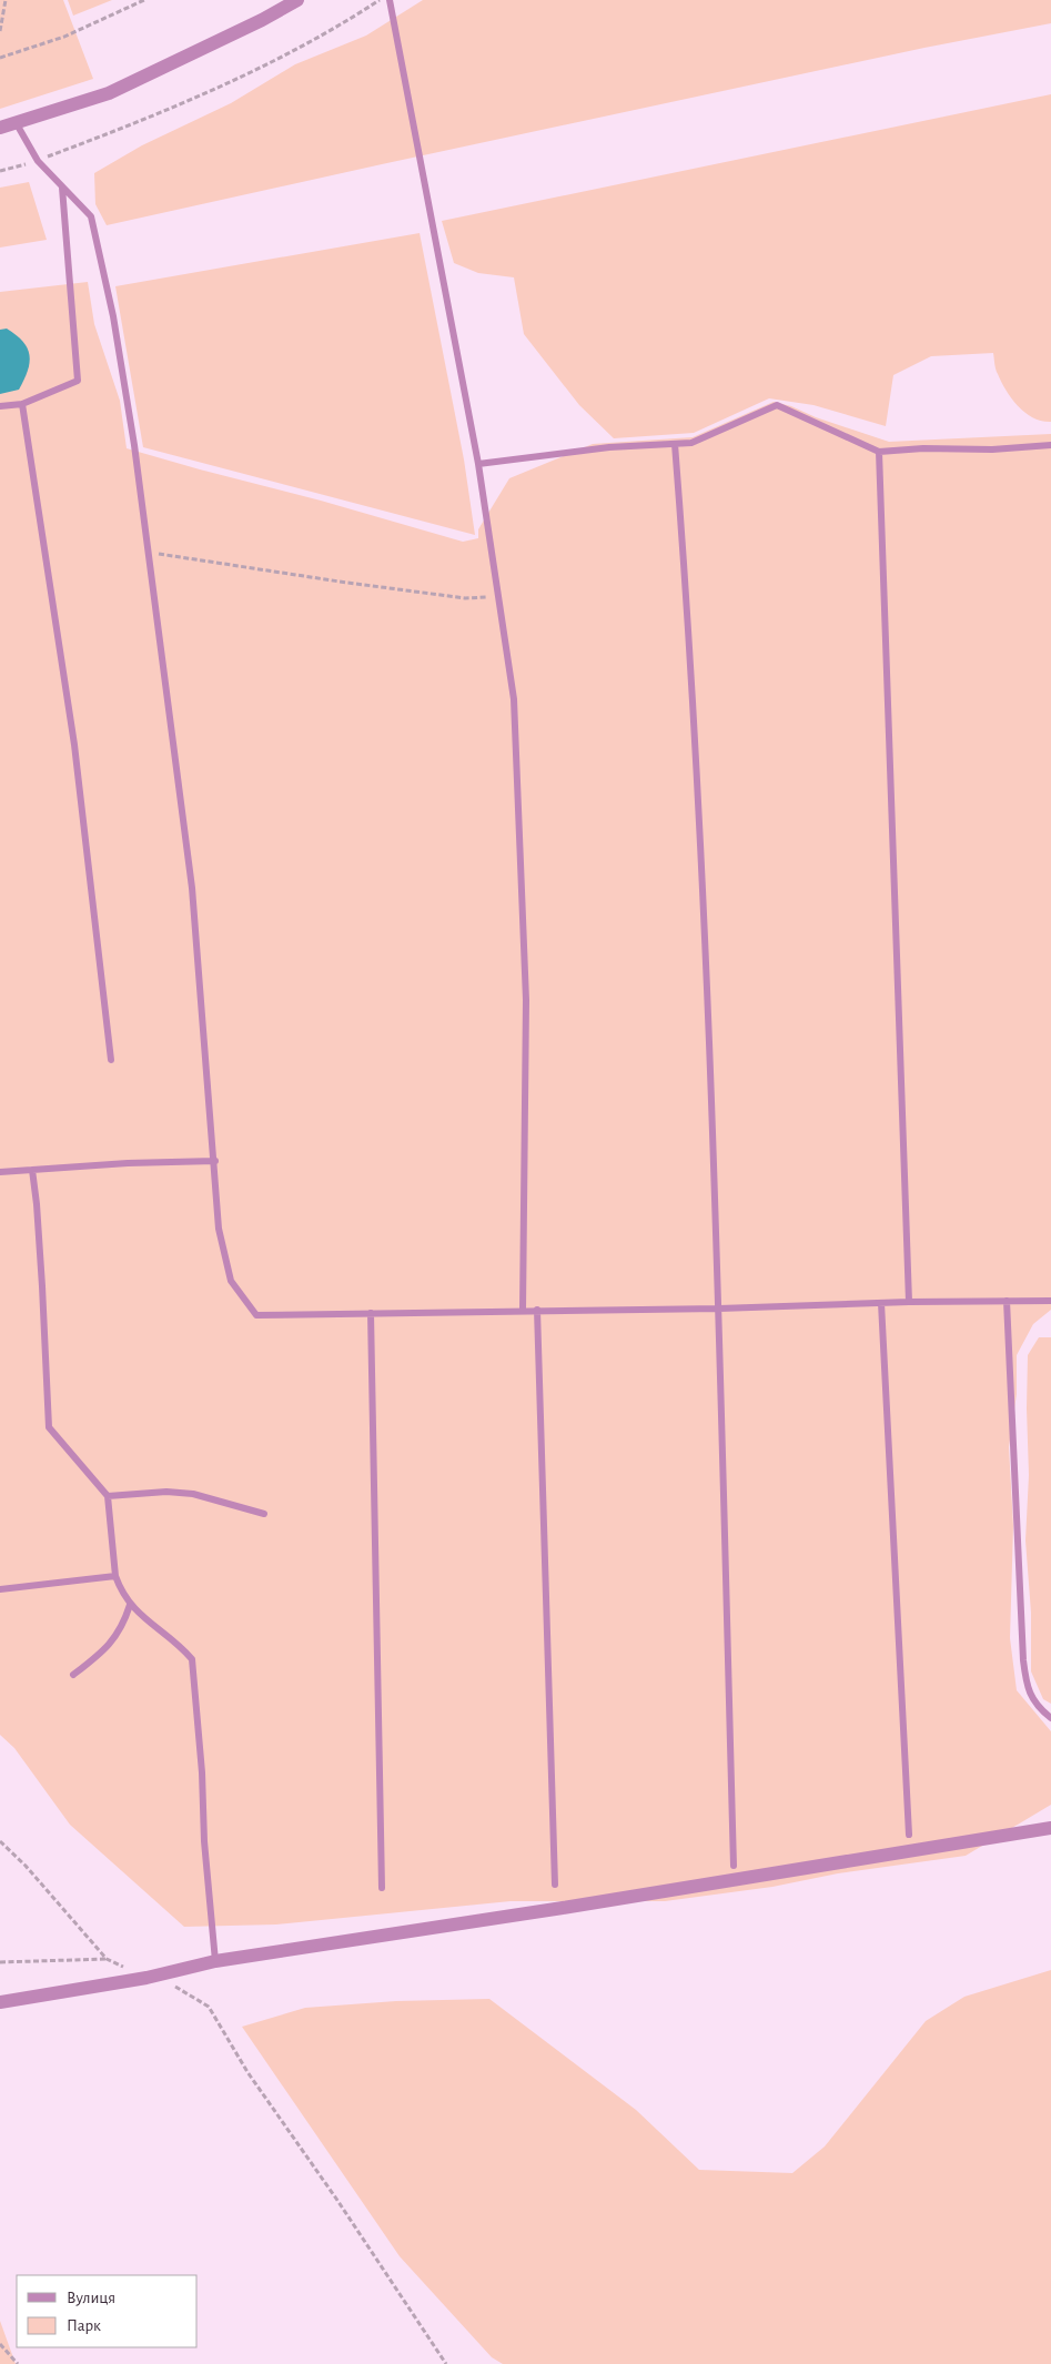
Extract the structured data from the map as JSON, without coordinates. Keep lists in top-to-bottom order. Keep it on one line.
{"legend":["Вулиця","Парк"]}
